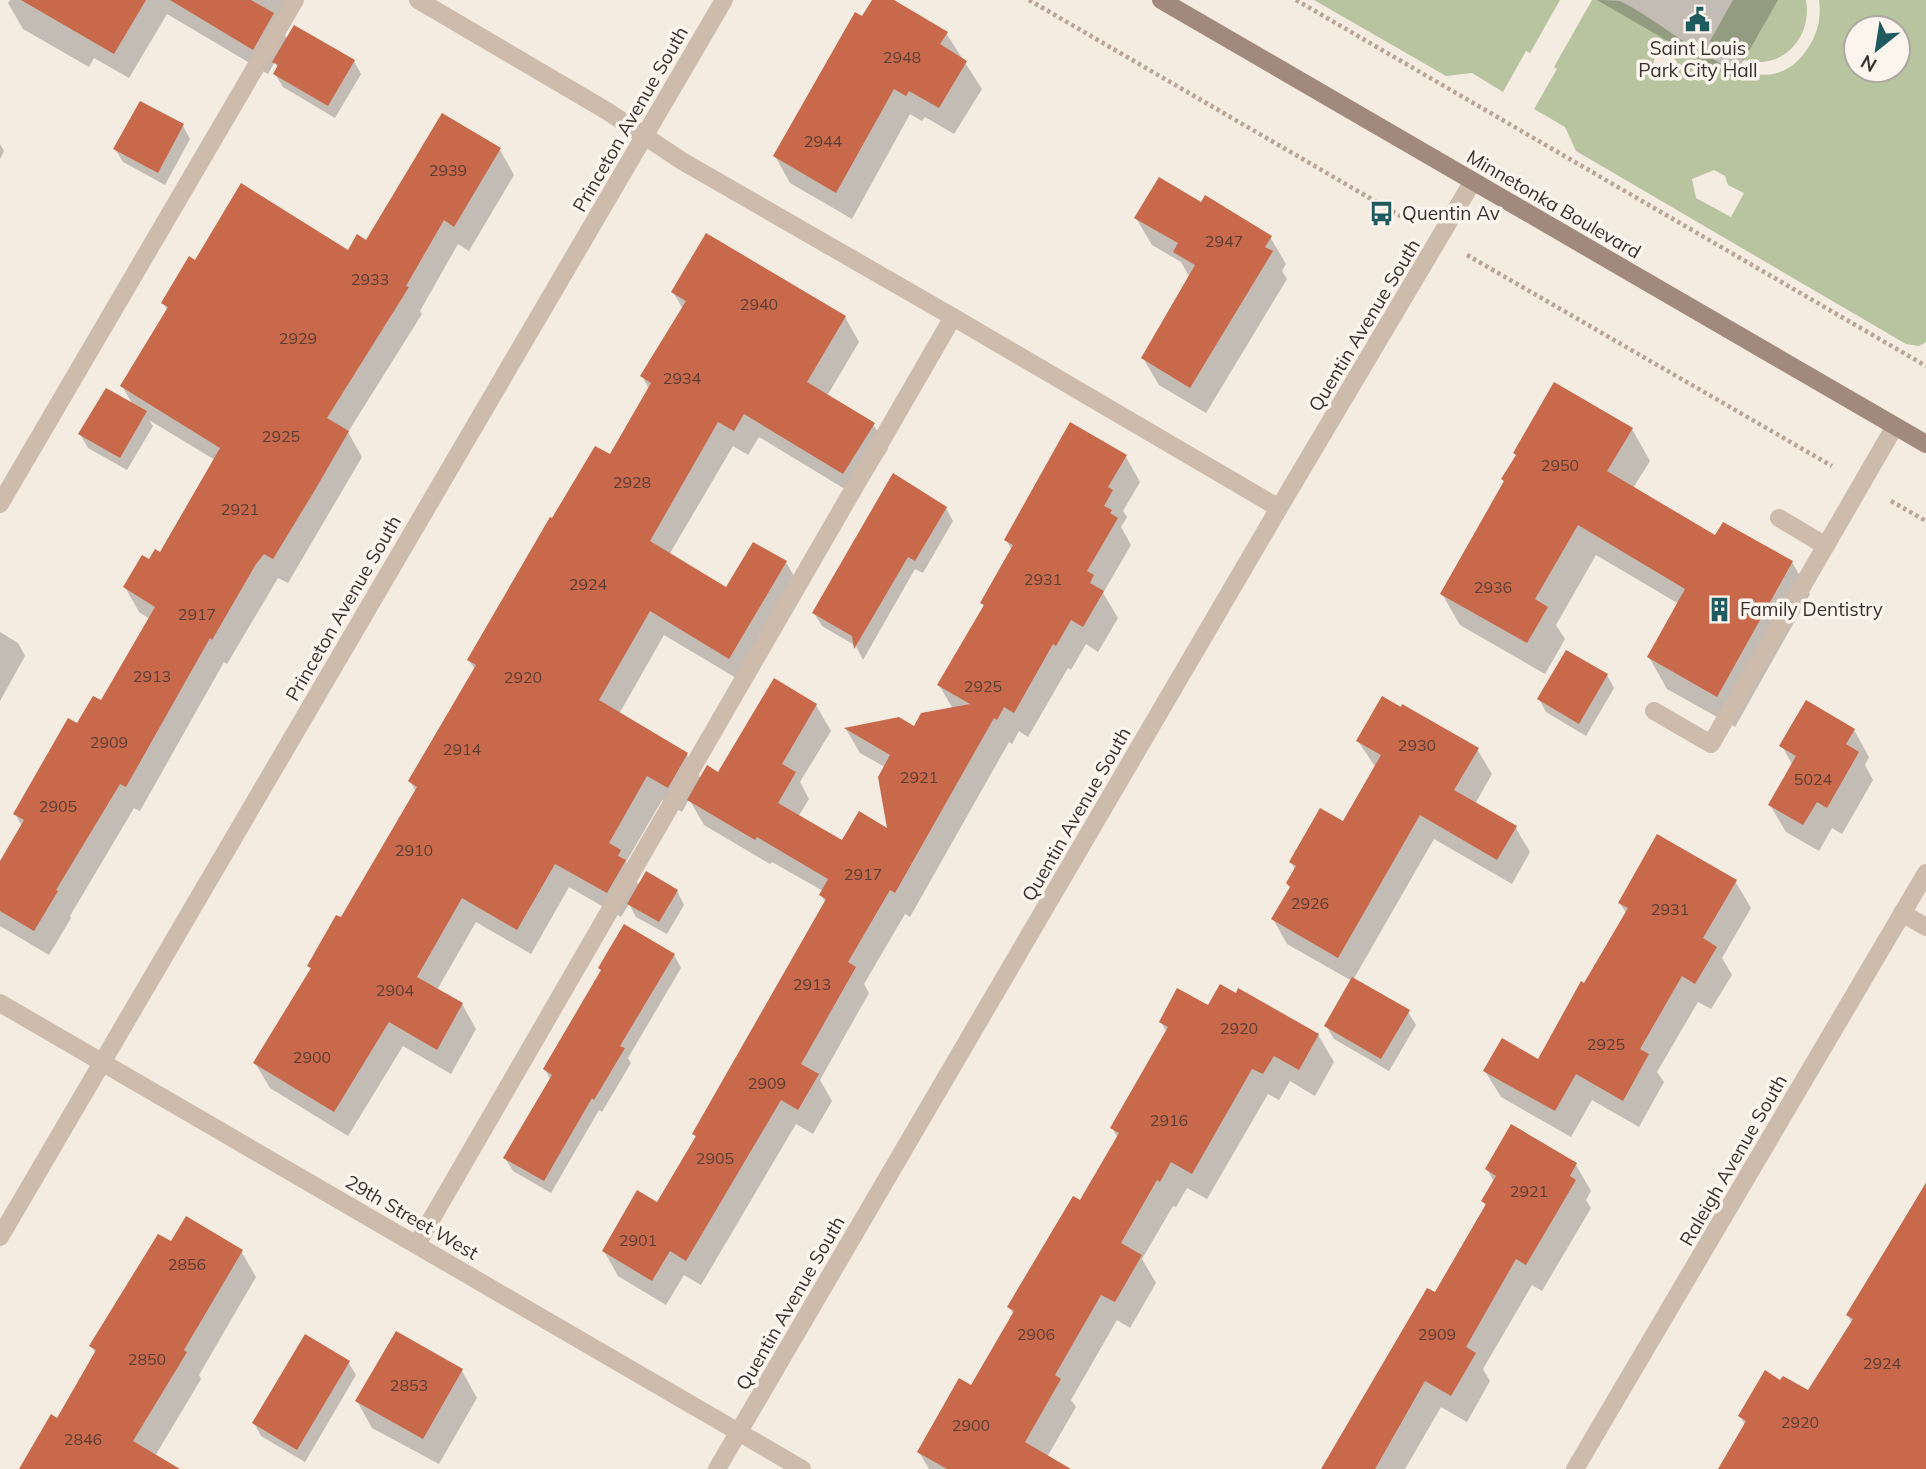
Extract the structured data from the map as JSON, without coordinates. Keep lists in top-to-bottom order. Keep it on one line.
{"streets":{"main road":["Minnetonka Boulevard"],"street":["Princeton Avenue South","Quentin Avenue South","Raleigh Avenue South","29th Street West"]},"crossings":[["Princeton Avenue South","29th Street West"],["Minnetonka Boulevard","Quentin Avenue South"],["Quentin Avenue South","29th Street West"]],"places":{"public building":["Saint Louis Park City Hall"],"bus stop":["Quentin Av"],"building":["Family Dentistry"]},"house_numbers":["2948","2944","2939","2947","2933","2940","2929","2934","2925","2950","2928","2921","2931","2924","2936","2917","2913","2920","2925","2909","2930","2914","2921","5024","2905","2910","2917","2926","2931","2913","2904","2920","2925","2900","2909","2916","2905","2921","2901","2856","2906","2909","2850","2924","2853","2920","2900","2846"],"north":"bottom left"}
